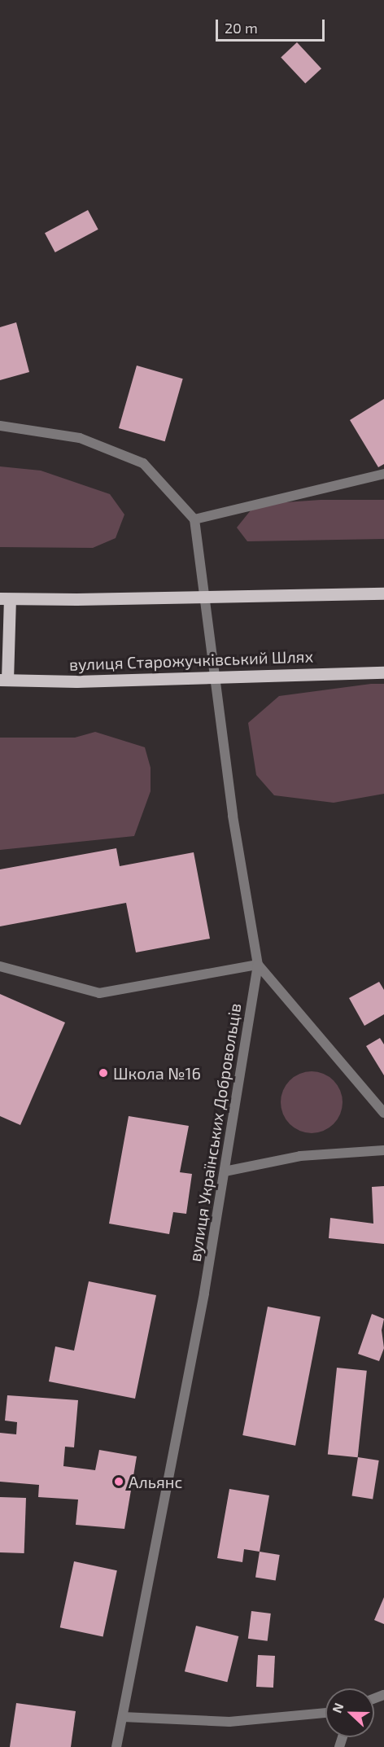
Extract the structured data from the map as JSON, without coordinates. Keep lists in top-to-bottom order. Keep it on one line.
{"streets":{"main road":["вулиця Старожучківський Шлях"],"street":["вулиця Українських Добровольців"]},"places":["Школа №16","Альянс"],"scale_bar":"20 m","north":"left"}
